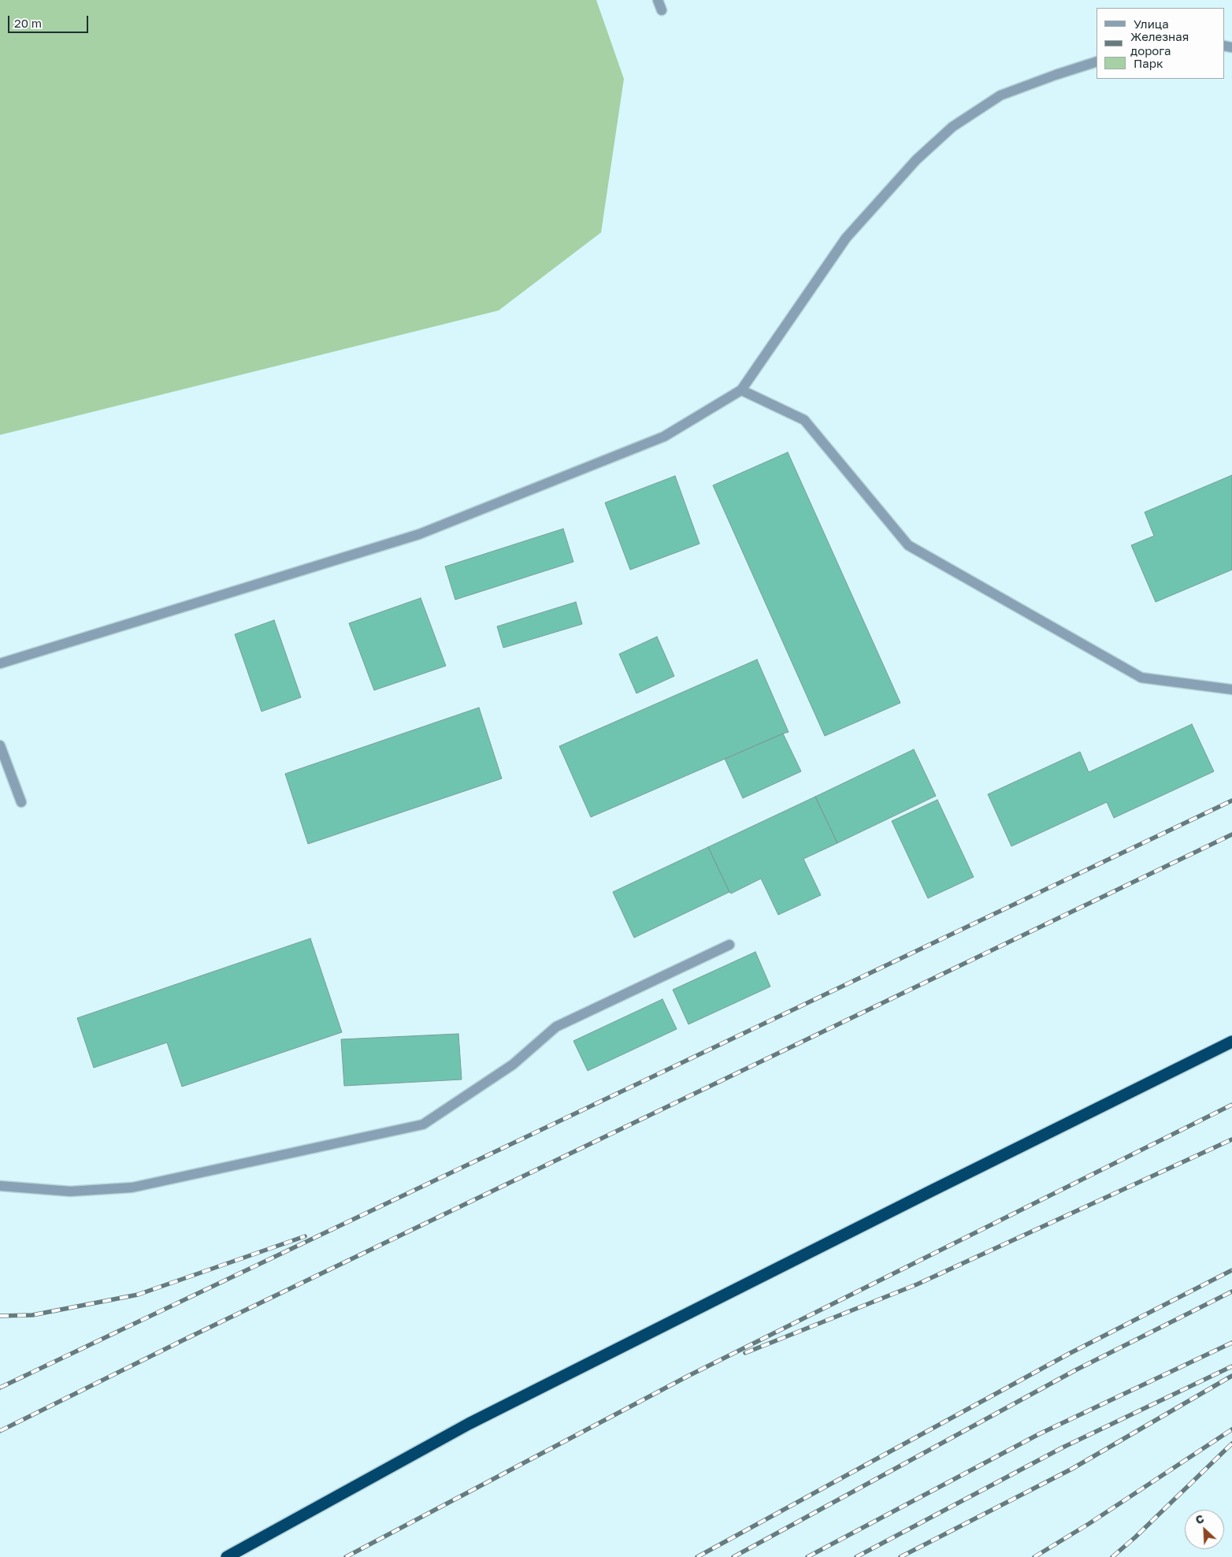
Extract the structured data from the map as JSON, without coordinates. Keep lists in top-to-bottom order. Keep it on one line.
{"legend":["Улица","Железная дорога","Парк"],"scale_bar":"20 m","north":"top left"}
